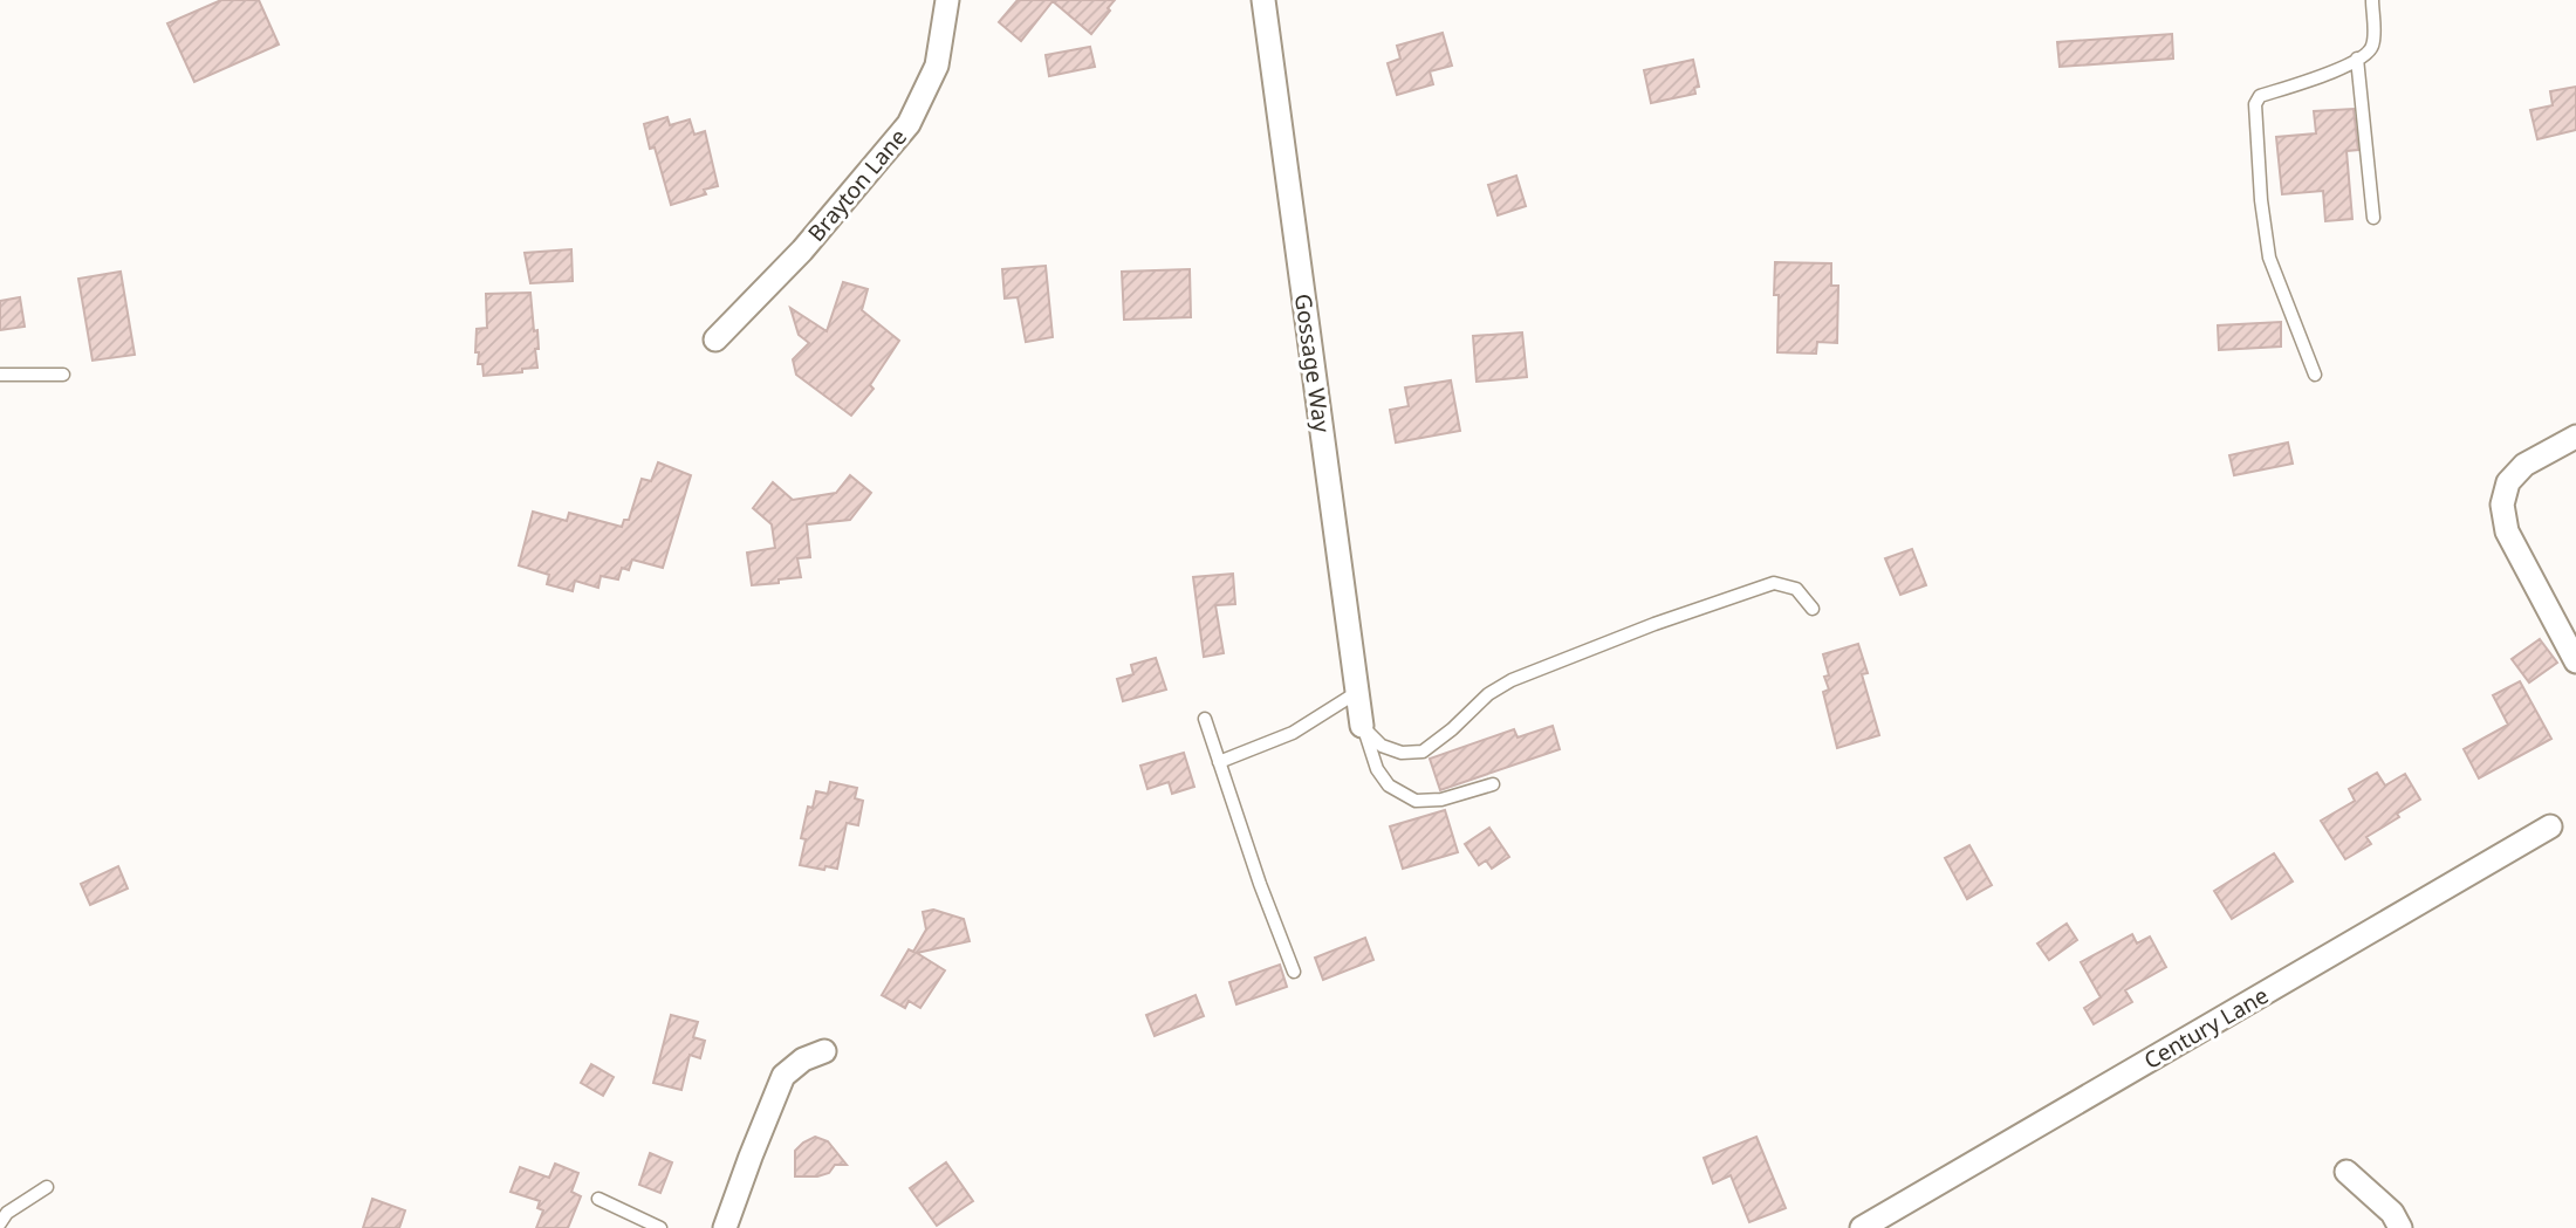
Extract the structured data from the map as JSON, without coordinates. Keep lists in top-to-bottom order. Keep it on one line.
{"streets":{"street":["Brayton Lane","Gossage Way","Century Lane"]}}
